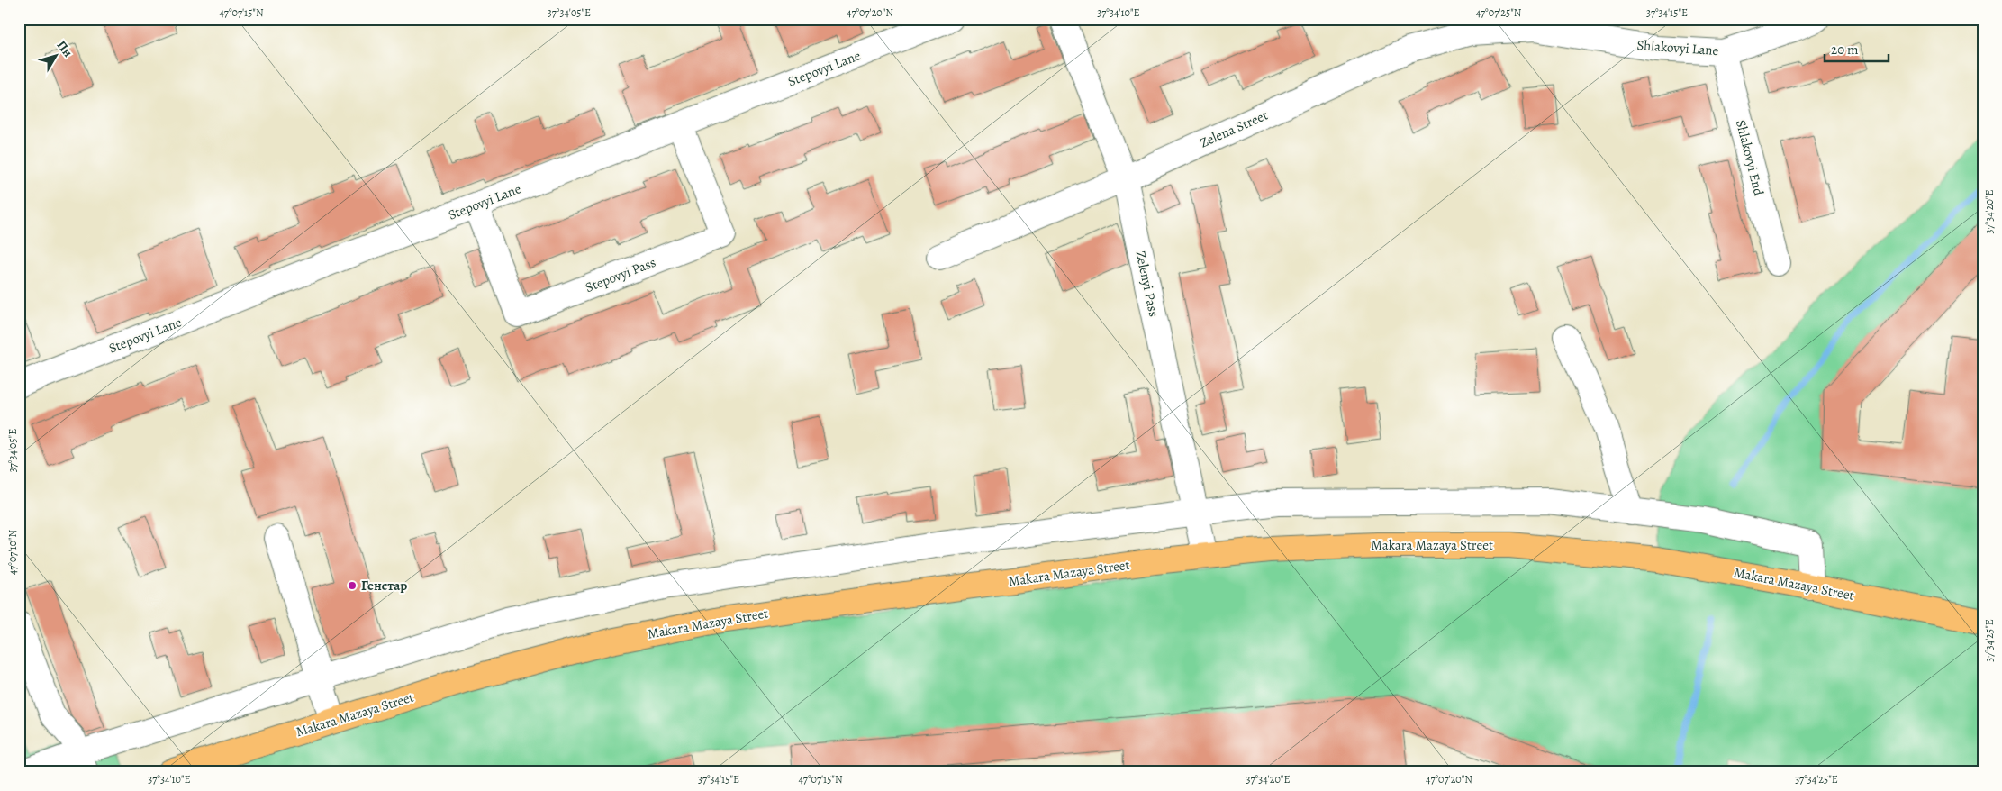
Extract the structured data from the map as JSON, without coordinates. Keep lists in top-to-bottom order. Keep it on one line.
{"streets":{"main road":["Makara Mazaya Street"],"street":["Shlakovyi Lane","Stepovyi Lane","Zelena Street","Shlakovyi End","Stepovyi Pass","Zelenyi Pass"]},"crossings":[["Shlakovyi Lane","Zelena Street"],["Shlakovyi Lane","Shlakovyi End"],["Stepovyi Lane","Stepovyi Pass"],["Zelena Street","Zelenyi Pass"],["Zelenyi Pass","Makara Mazaya Street"]],"places":["Генстар"],"scale_bar":"20 m","north":"top right","coordinates":["47°07'15\"N","37°34'05\"E","47°07'20\"N","37°34'10\"E","47°07'25\"N","37°34'15\"E","37°34'20\"E","47°07'10\"N","37°34'25\"E"]}
